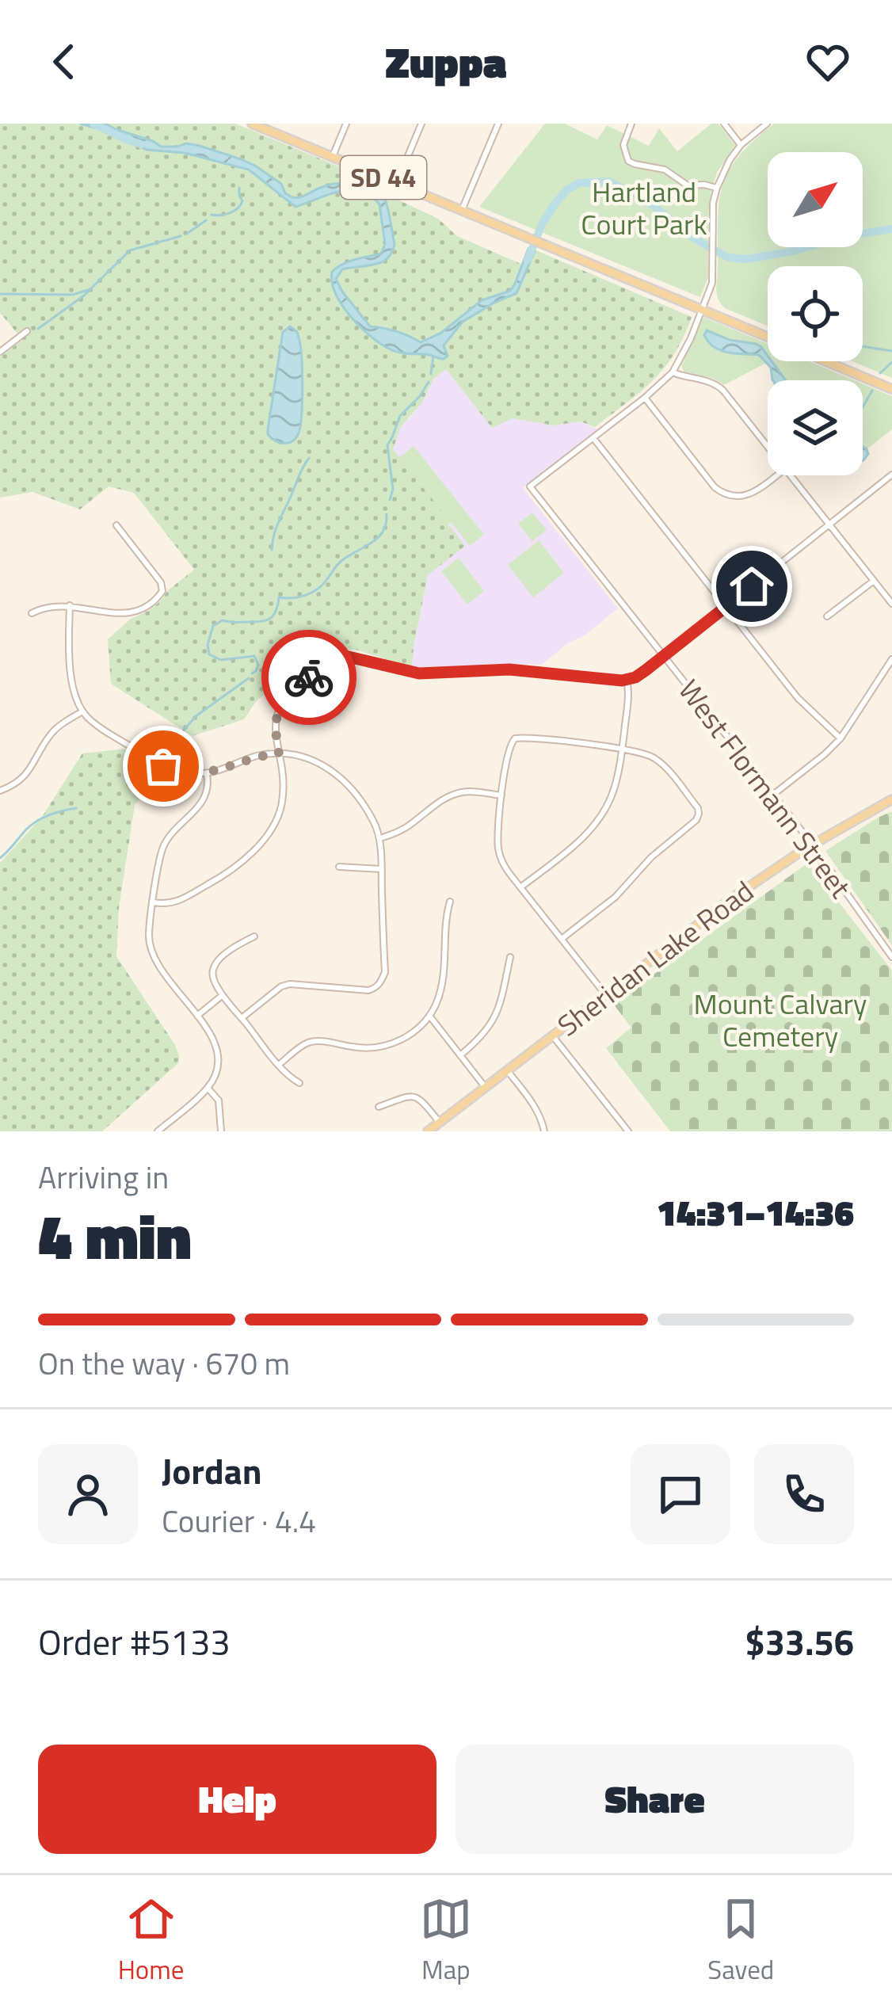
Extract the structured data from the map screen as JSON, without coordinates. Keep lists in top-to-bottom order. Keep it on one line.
{"streets":{"main road":["SD 44","Sheridan Lake Road"],"street":["West Flormann Street"]},"crossings":[["West Flormann Street","Sheridan Lake Road"]],"parks":["Hartland Court Park","Mount Calvary Cemetery"],"north":"top right","page":{"header":"Zuppa","heading":["4 min","Arriving in","14:31–14:36"],"panel":["Jordan","Courier · 4.4","Order #5133","$33.56"],"bar":"On the way · 670 m","buttons":["Help","Share"],"tabs":["Home","Map","Saved"]}}
